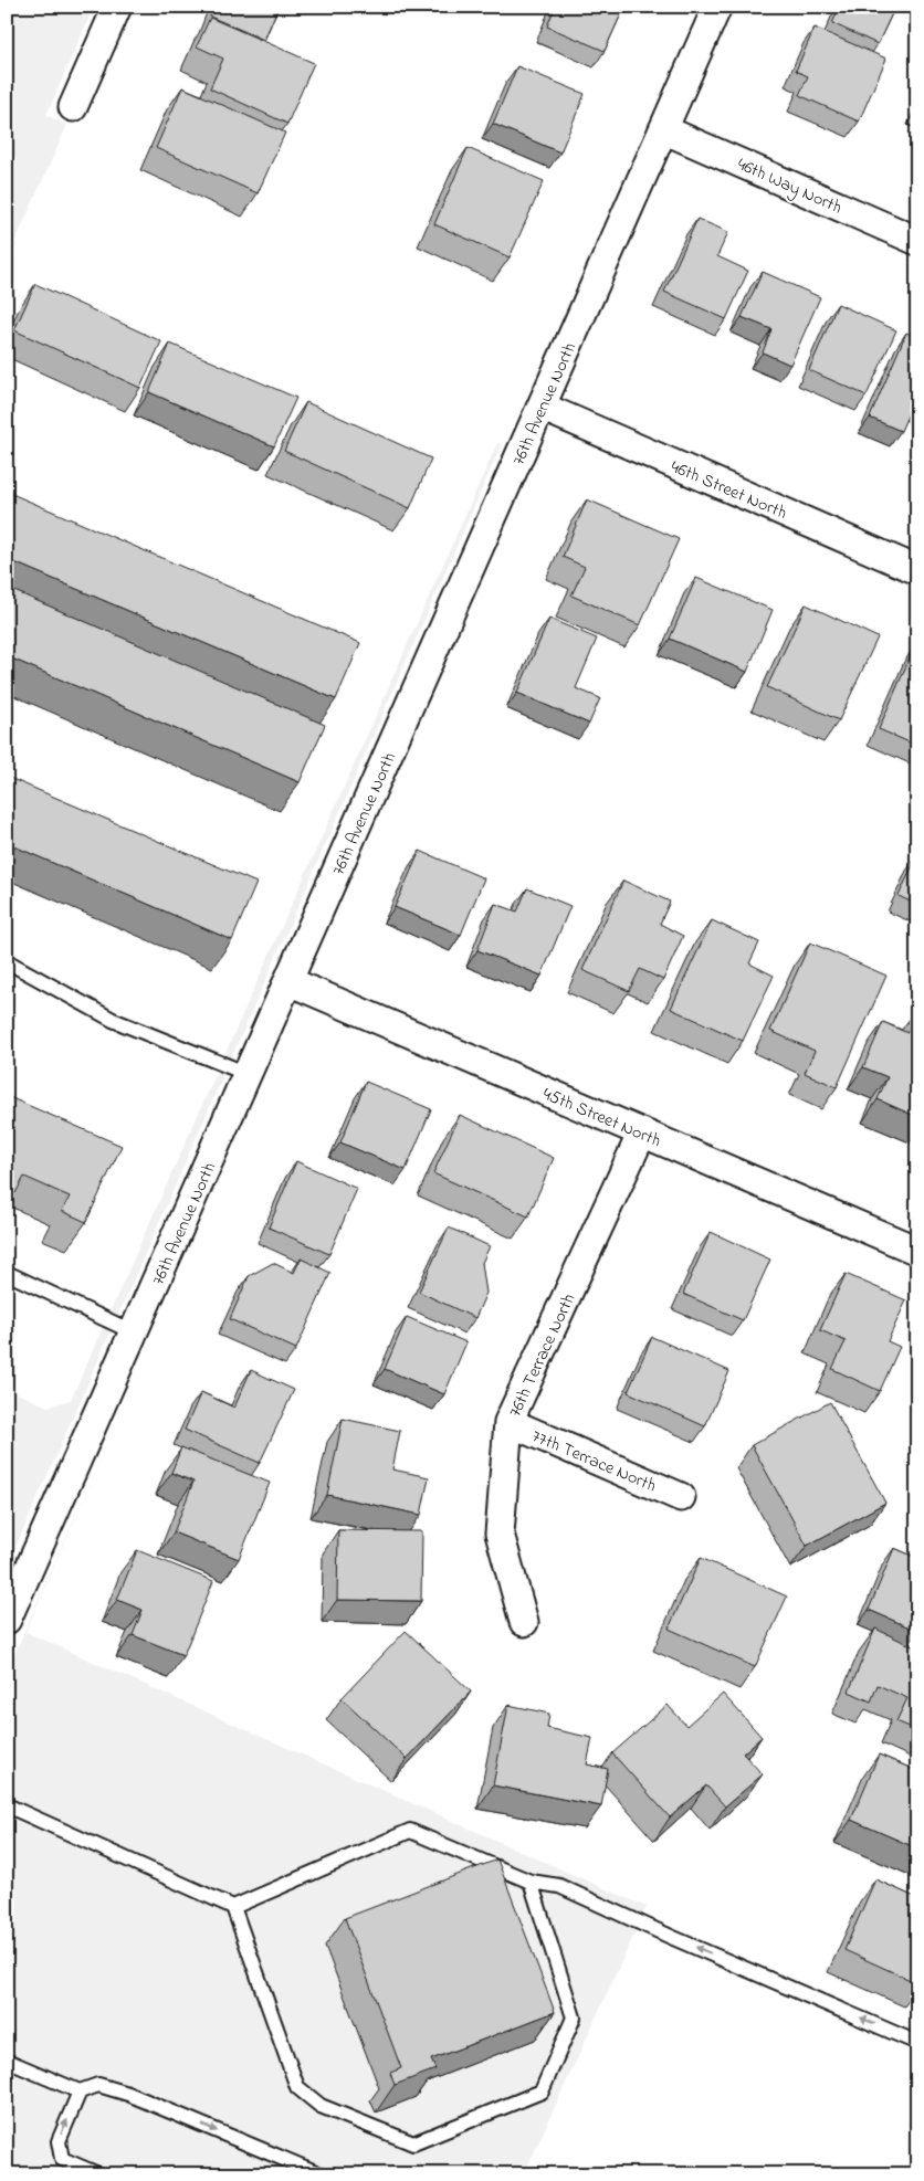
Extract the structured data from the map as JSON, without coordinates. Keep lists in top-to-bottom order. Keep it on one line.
{"streets":{"street":["46th Way North","76th Avenue North","46th Street North","45th Street North","76th Terrace North","77th Terrace North"]},"crossings":[["46th Way North","76th Avenue North"],["76th Avenue North","46th Street North"],["76th Avenue North","45th Street North"],["45th Street North","76th Terrace North"],["76th Terrace North","77th Terrace North"]]}
